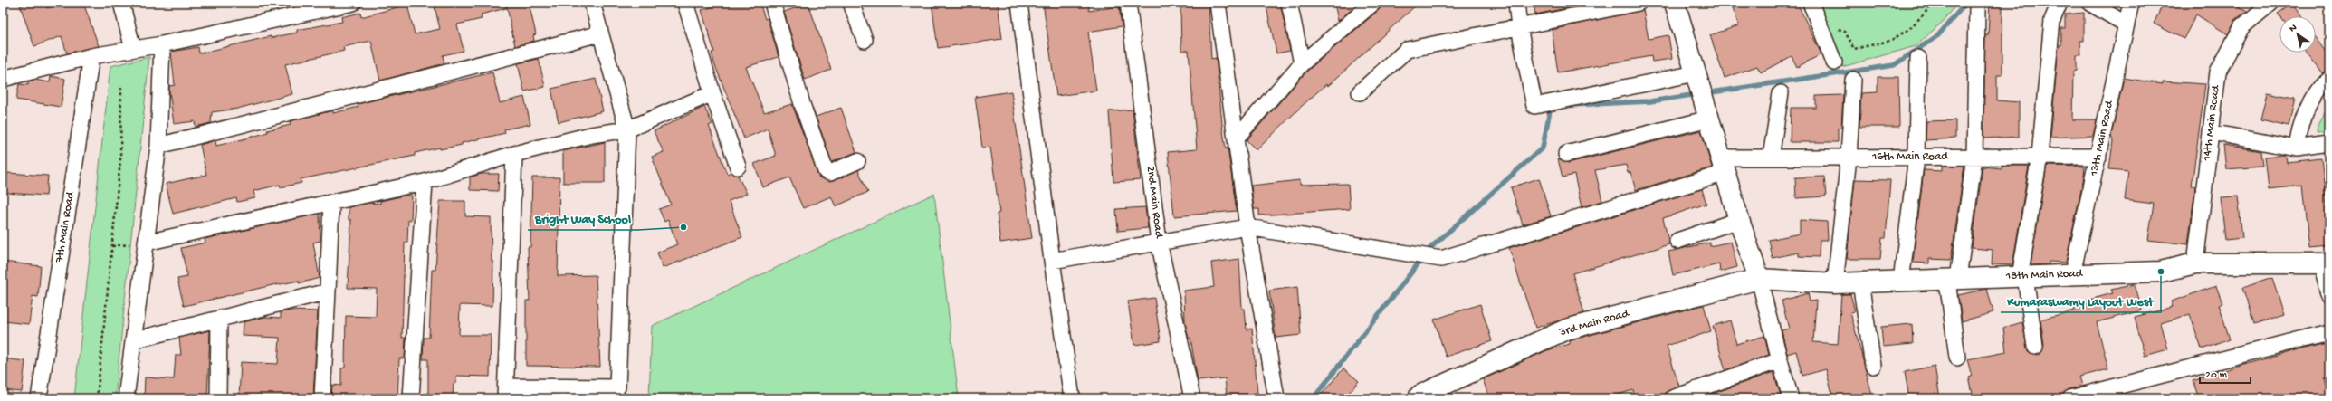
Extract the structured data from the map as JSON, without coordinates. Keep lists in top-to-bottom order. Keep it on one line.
{"streets":{"street":["14th Main Road","13th Main Road","16th Main Road","2nd Main Road","7th Main Road","18th Main Road","3rd Main Road"]},"crossings":[["14th Main Road","18th Main Road"],["13th Main Road","16th Main Road"],["13th Main Road","18th Main Road"],["18th Main Road","3rd Main Road"]],"places":["Bright Way School","Kumaraswamy Layout West"],"scale_bar":"20 m","north":"top left"}
